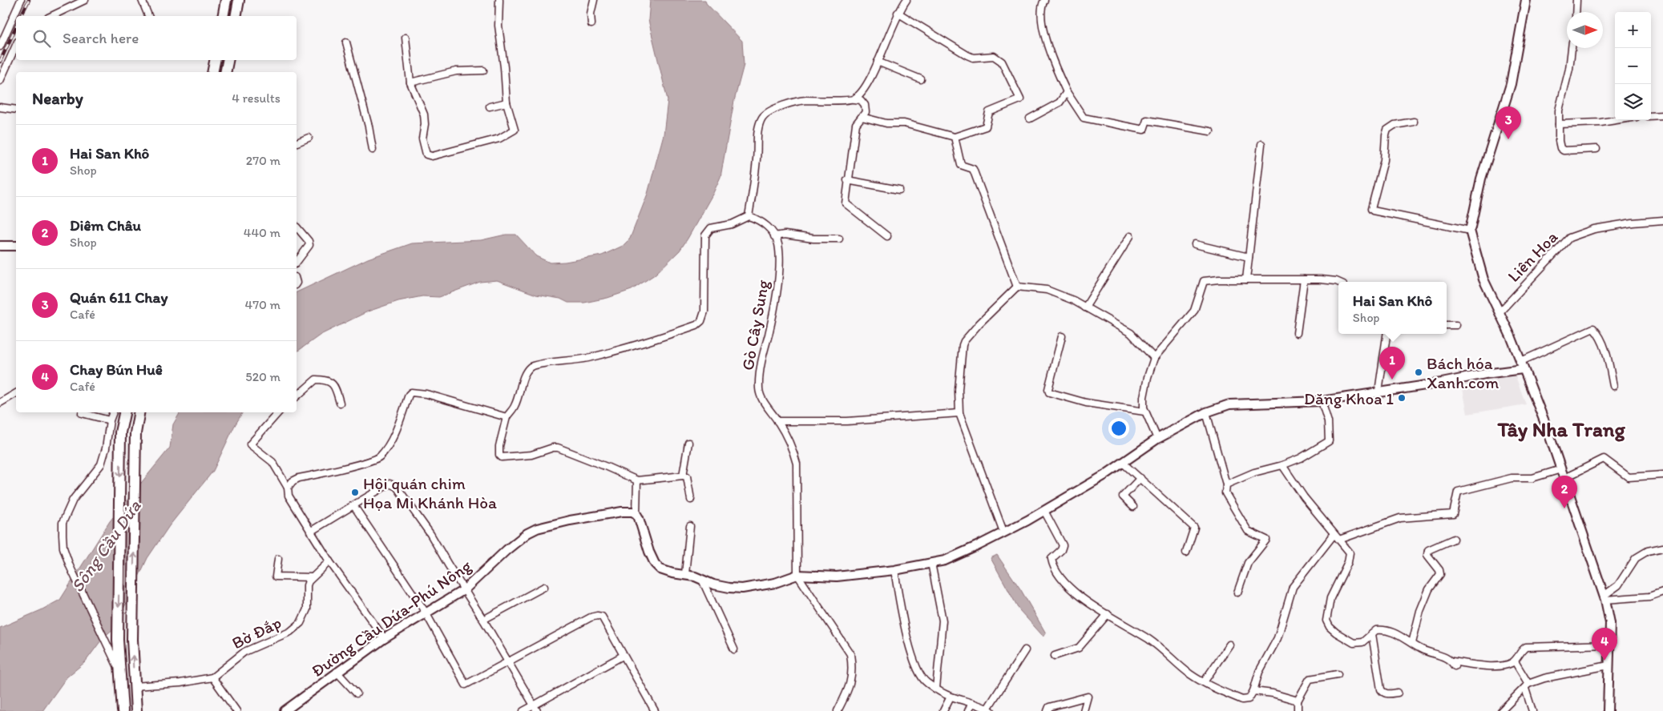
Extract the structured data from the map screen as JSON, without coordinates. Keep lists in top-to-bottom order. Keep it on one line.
{"streets":{"street":["Liên Hoa","Gò Cây Sung","Đường Cầu Dứa-Phú Nông","Bờ Đắp"]},"districts":["Tây Nha Trang"],"water":["Sông Cầu Dứa"],"places":["Bách hóa Xanh.com","Dăng Khoa 1","Hội quán chim Họa Mi Khánh Hòa"],"north":"right","page":{"map_buttons":["+","−"],"search":"Search here","heading":["Nearby","4 results"],"pins":["3","1","2","4"],"list":[{"mark":"1","name":"Hai San Khô","note":"Shop","value":"270 m"},{"mark":"2","name":"Diêm Châu","note":"Shop","value":"440 m"},{"mark":"3","name":"Quán 611 Chay","note":"Café","value":"470 m"},{"mark":"4","name":"Chay Bún Huê","note":"Café","value":"520 m"}],"popup":["Hai San Khô","Shop"]}}
